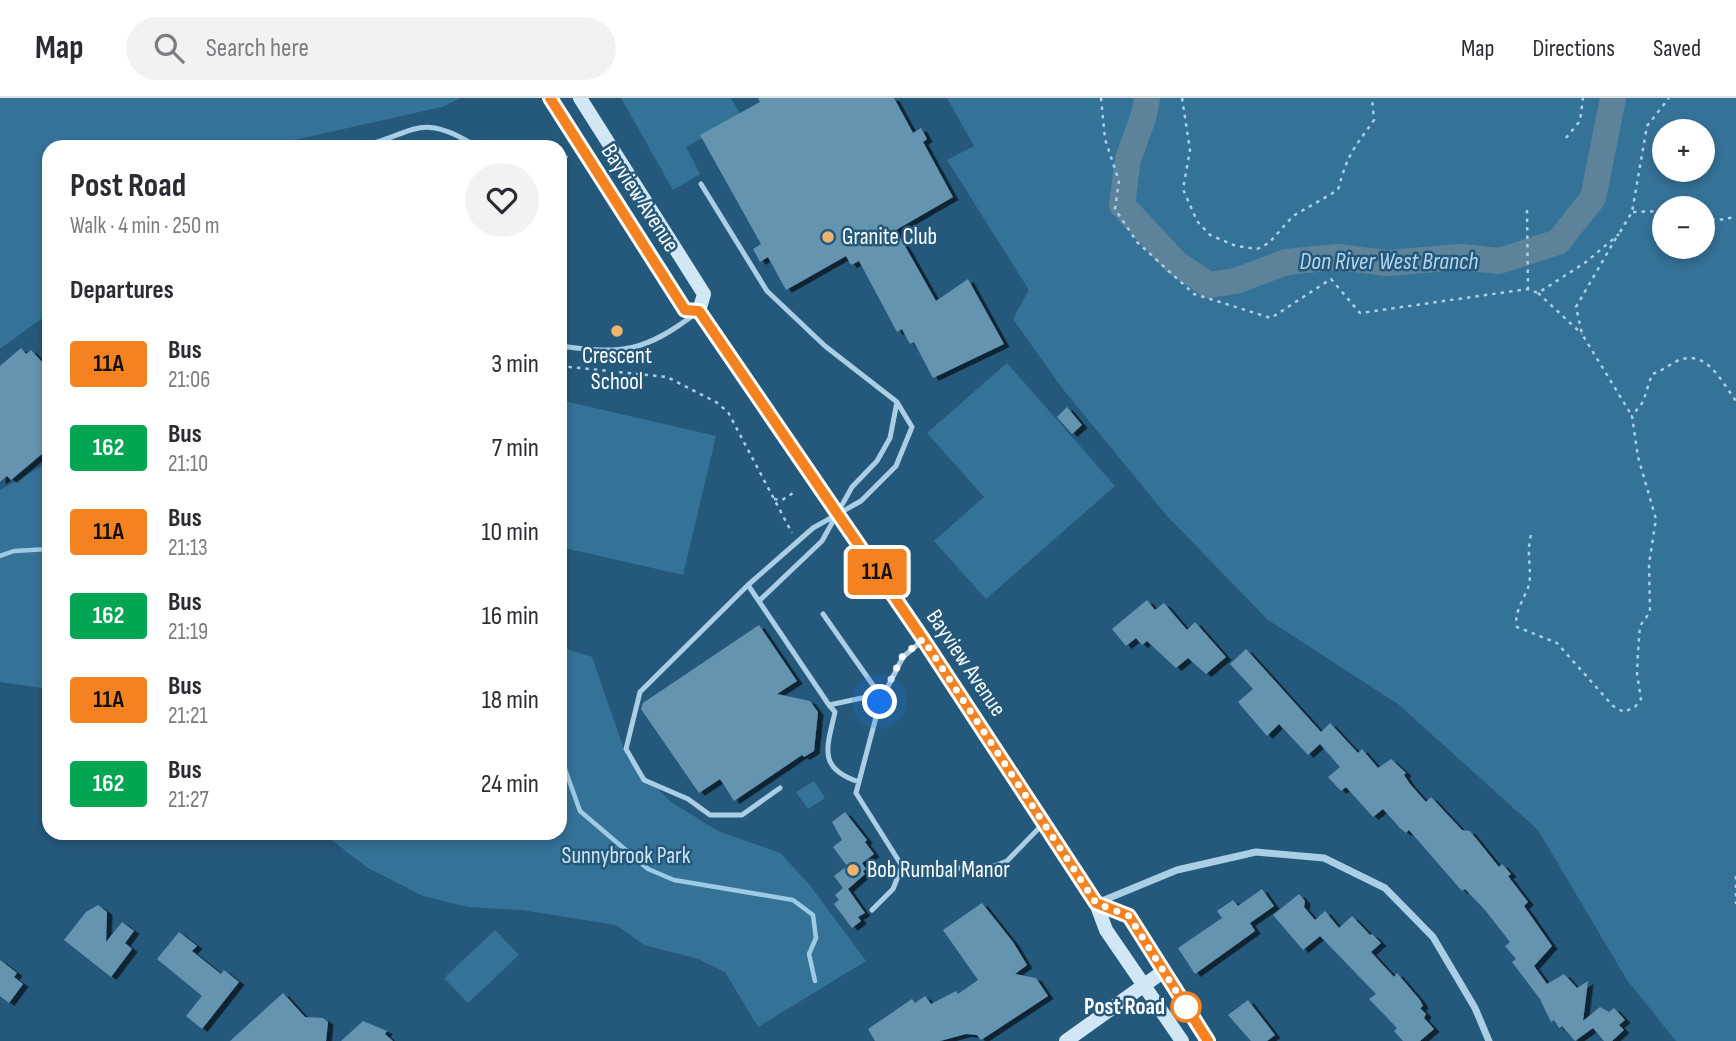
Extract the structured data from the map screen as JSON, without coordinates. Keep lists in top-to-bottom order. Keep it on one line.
{"streets":{"main road":["Bayview Avenue"]},"water":["Don River West Branch"],"parks":["Sunnybrook Park"],"places":["Granite Club","Crescent School","Bob Rumbal Manor","Post Road"],"lines":["bus line 11A"],"page":{"header":"Map","search":"Search here","nav":["Map","Directions","Saved"],"on_map":"11A","map_buttons":["+","−"],"heading":[["Post Road","Walk · 4 min · 250 m"],"Departures"],"list":[{"mark":"11A","name":"Bus","note":"21:06","value":"3 min"},{"mark":"162","name":"Bus","note":"21:10","value":"7 min"},{"mark":"11A","name":"Bus","note":"21:13","value":"10 min"},{"mark":"162","name":"Bus","note":"21:19","value":"16 min"},{"mark":"11A","name":"Bus","note":"21:21","value":"18 min"},{"mark":"162","name":"Bus","note":"21:27","value":"24 min"}]}}
